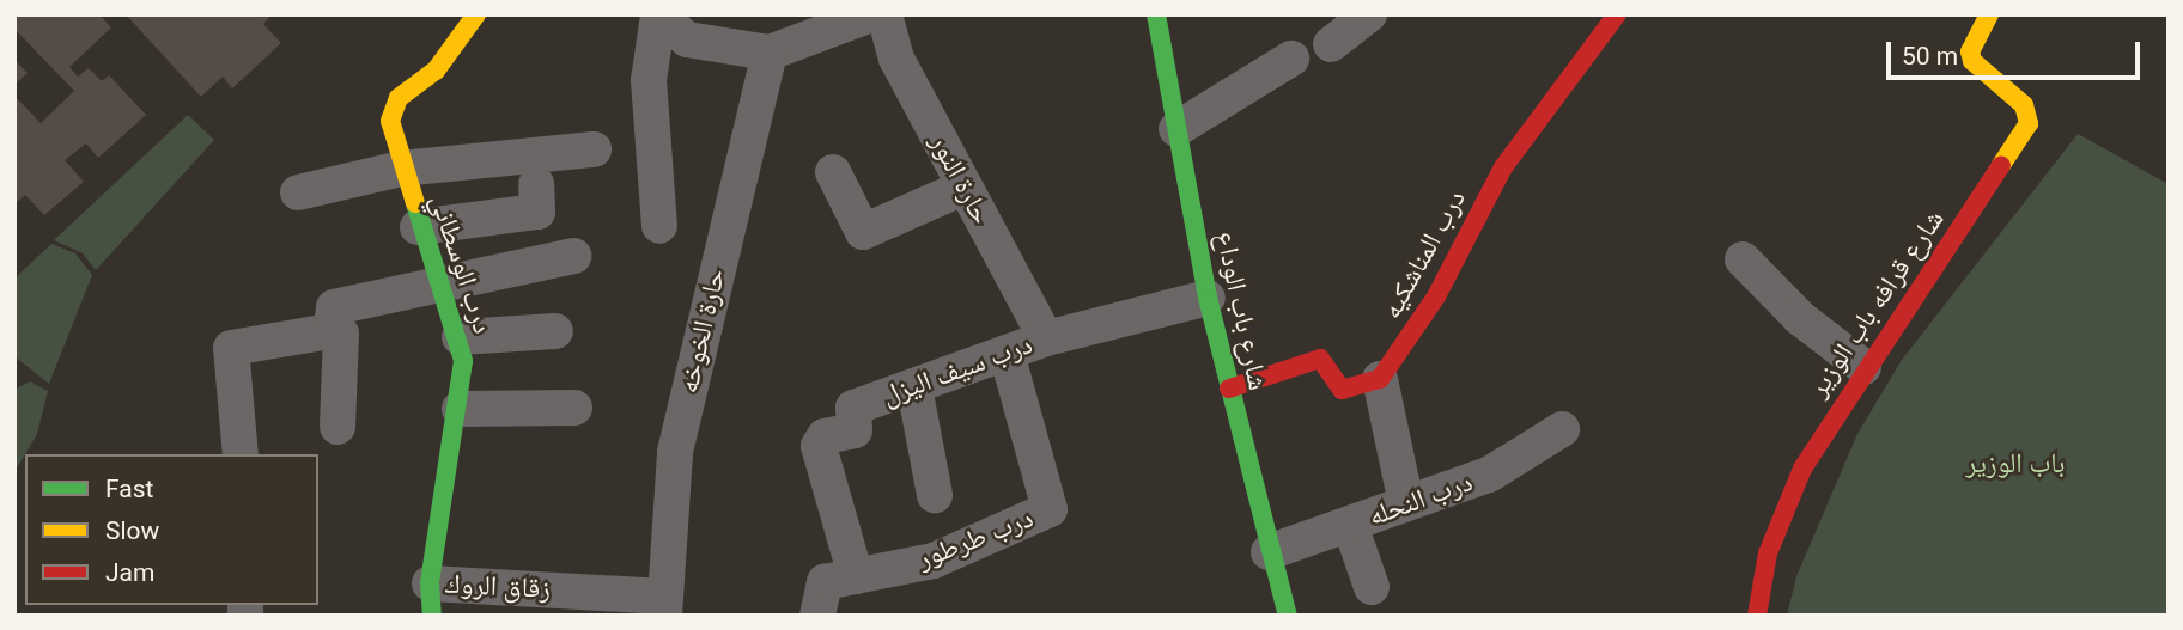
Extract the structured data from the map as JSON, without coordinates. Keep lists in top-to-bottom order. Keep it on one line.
{"streets":{"street":["حارة النور","درب المناشكيه","درب الوسطاني","شارع قرافه باب الوزير","شارع باب الوداع","حارة الخوخه","درب سيف اليزل","درب النحله","درب طرطور","زقاق الروك"]},"crossings":[["حارة النور","درب سيف اليزل"],["درب الوسطاني","زقاق الروك"],["شارع باب الوداع","درب سيف اليزل"],["شارع باب الوداع","درب النحله"],["حارة الخوخه","زقاق الروك"],["درب سيف اليزل","درب طرطور"]],"parks":["باب الوزير"],"legend":["Fast","Slow","Jam"],"scale_bar":"50 m"}
